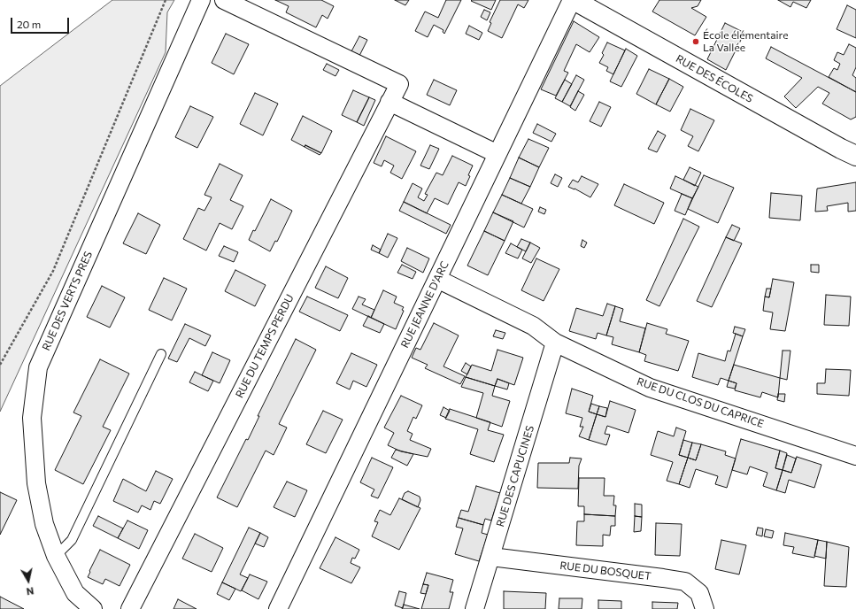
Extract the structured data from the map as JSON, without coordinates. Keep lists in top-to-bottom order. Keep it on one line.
{"streets":{"main road":["RUE DES ÉCOLES"],"street":["RUE DES VERTS PRES","RUE JEANNE D'ARC","RUE DU TEMPS PERDU","RUE DU CLOS DU CAPRICE","RUE DES CAPUCINES","RUE DU BOSQUET"]},"crossings":[["RUE DES ÉCOLES","RUE JEANNE D'ARC"],["RUE JEANNE D'ARC","RUE DU CLOS DU CAPRICE"],["RUE DU CLOS DU CAPRICE","RUE DES CAPUCINES"],["RUE DES CAPUCINES","RUE DU BOSQUET"]],"places":["École élémentaire La Vallée"],"scale_bar":"20 m","north":"bottom"}
